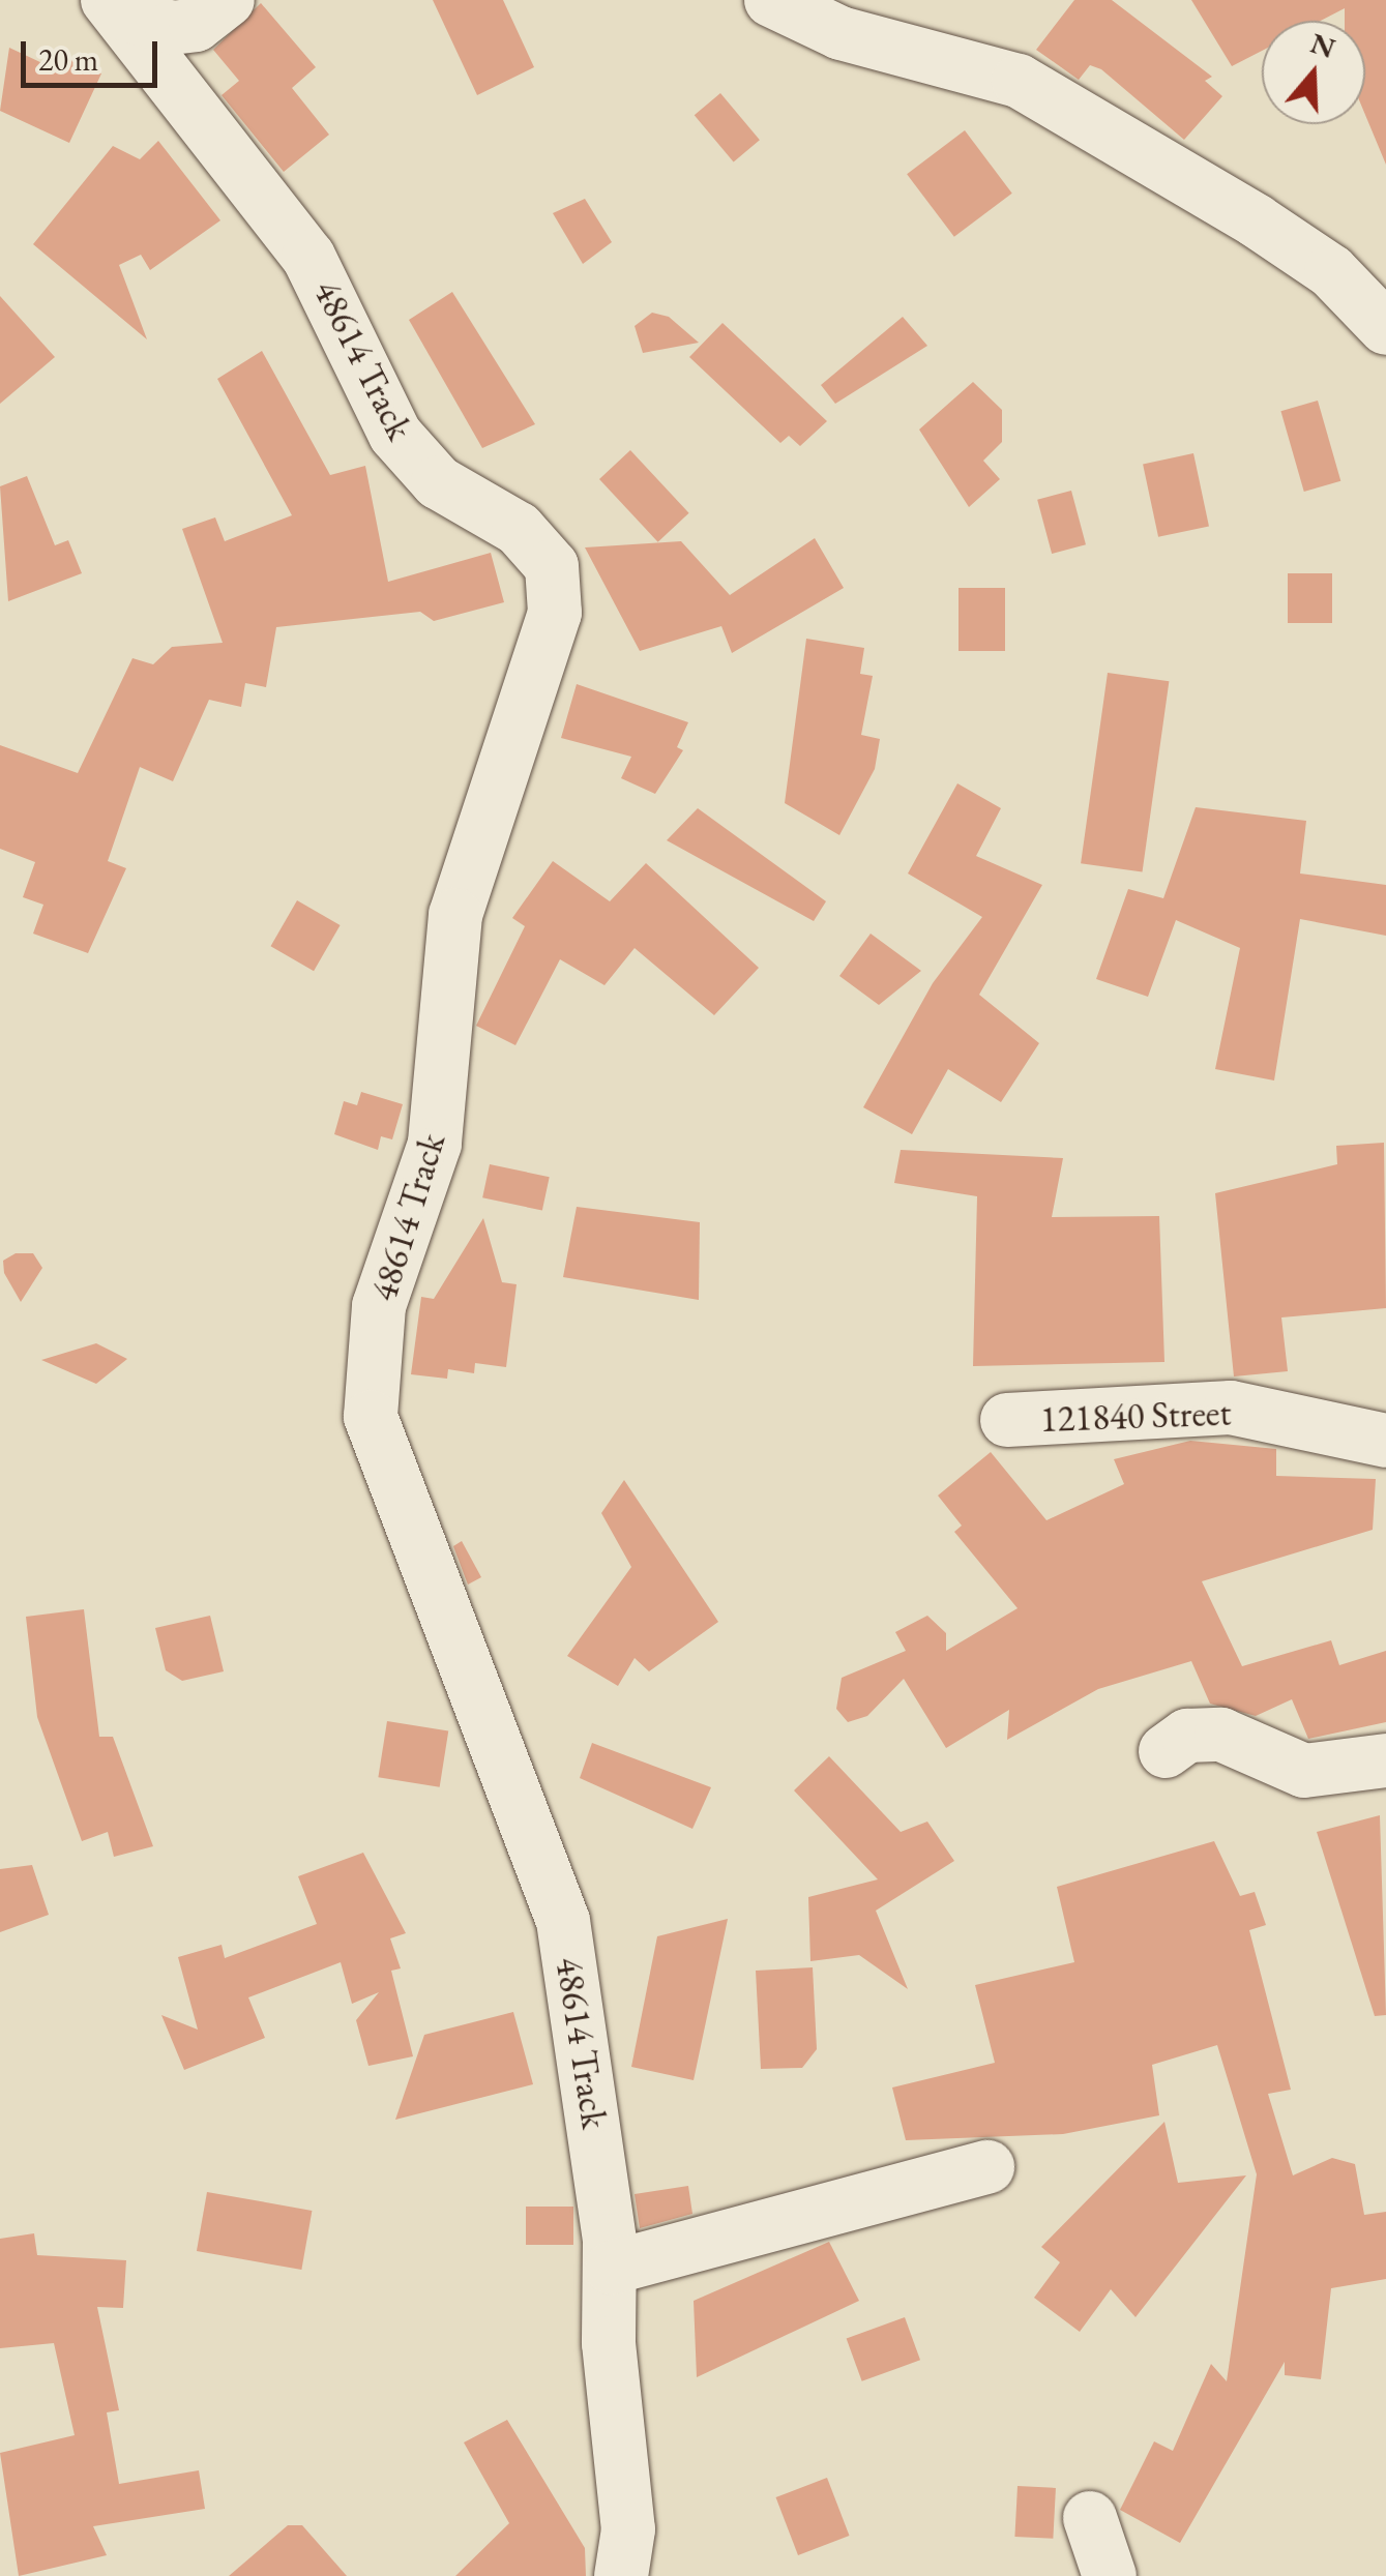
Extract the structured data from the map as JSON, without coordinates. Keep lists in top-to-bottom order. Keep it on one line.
{"streets":{"street":["48614 Track","121840 Street"]},"scale_bar":"20 m","north":"top"}
